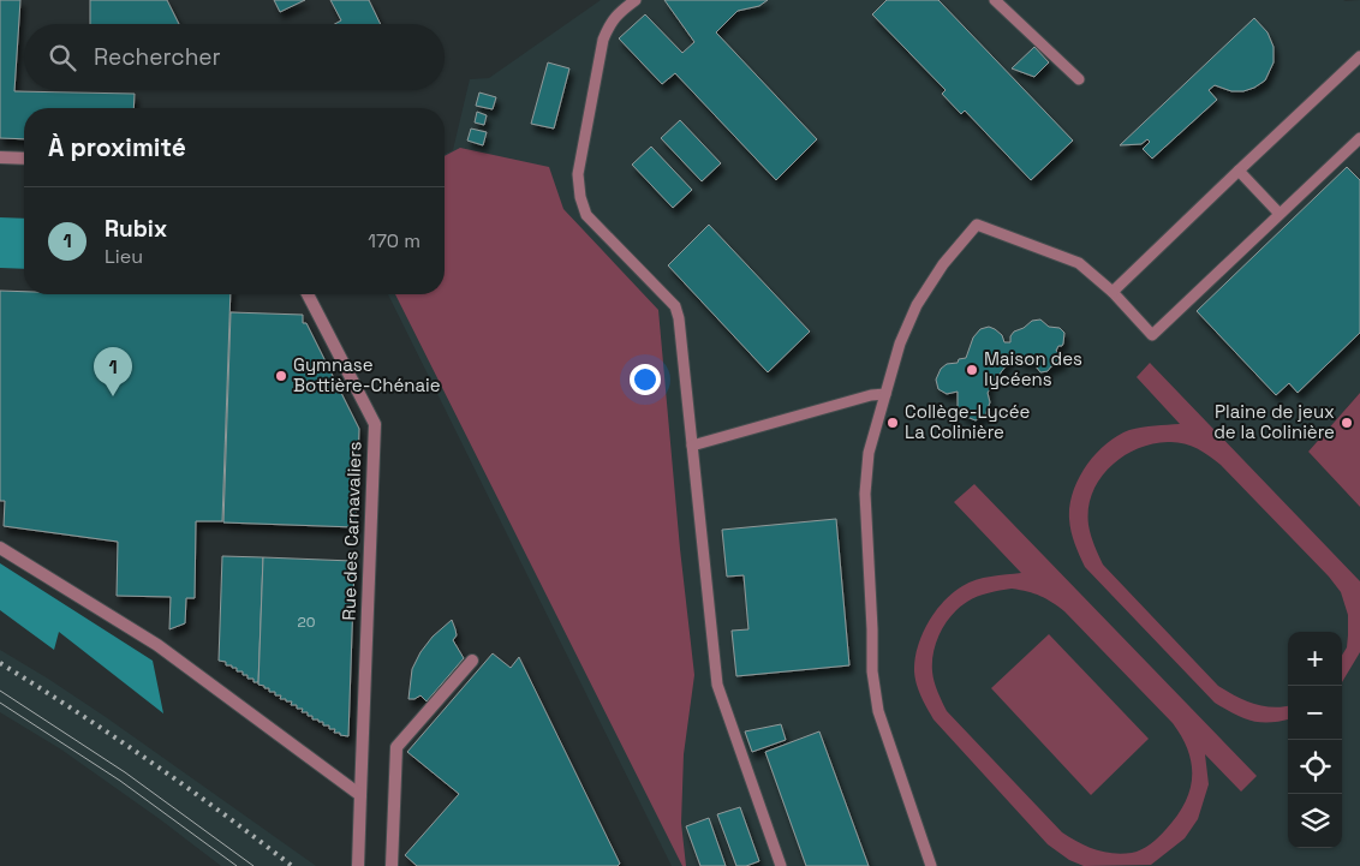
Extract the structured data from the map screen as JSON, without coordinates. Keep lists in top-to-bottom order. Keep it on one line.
{"streets":{"street":["Rue des Carnavaliers"]},"places":["Maison des lycéens","Gymnase Bottière-Chénaie","Collège-Lycée La Colinière","Plaine de jeux de la Colinière"],"house_numbers":["20"],"page":{"search":"Rechercher","heading":"À proximité","list":[{"mark":"1","name":"Rubix","note":"Lieu","value":"170 m"}],"pins":"1","map_buttons":["+","−"]}}
